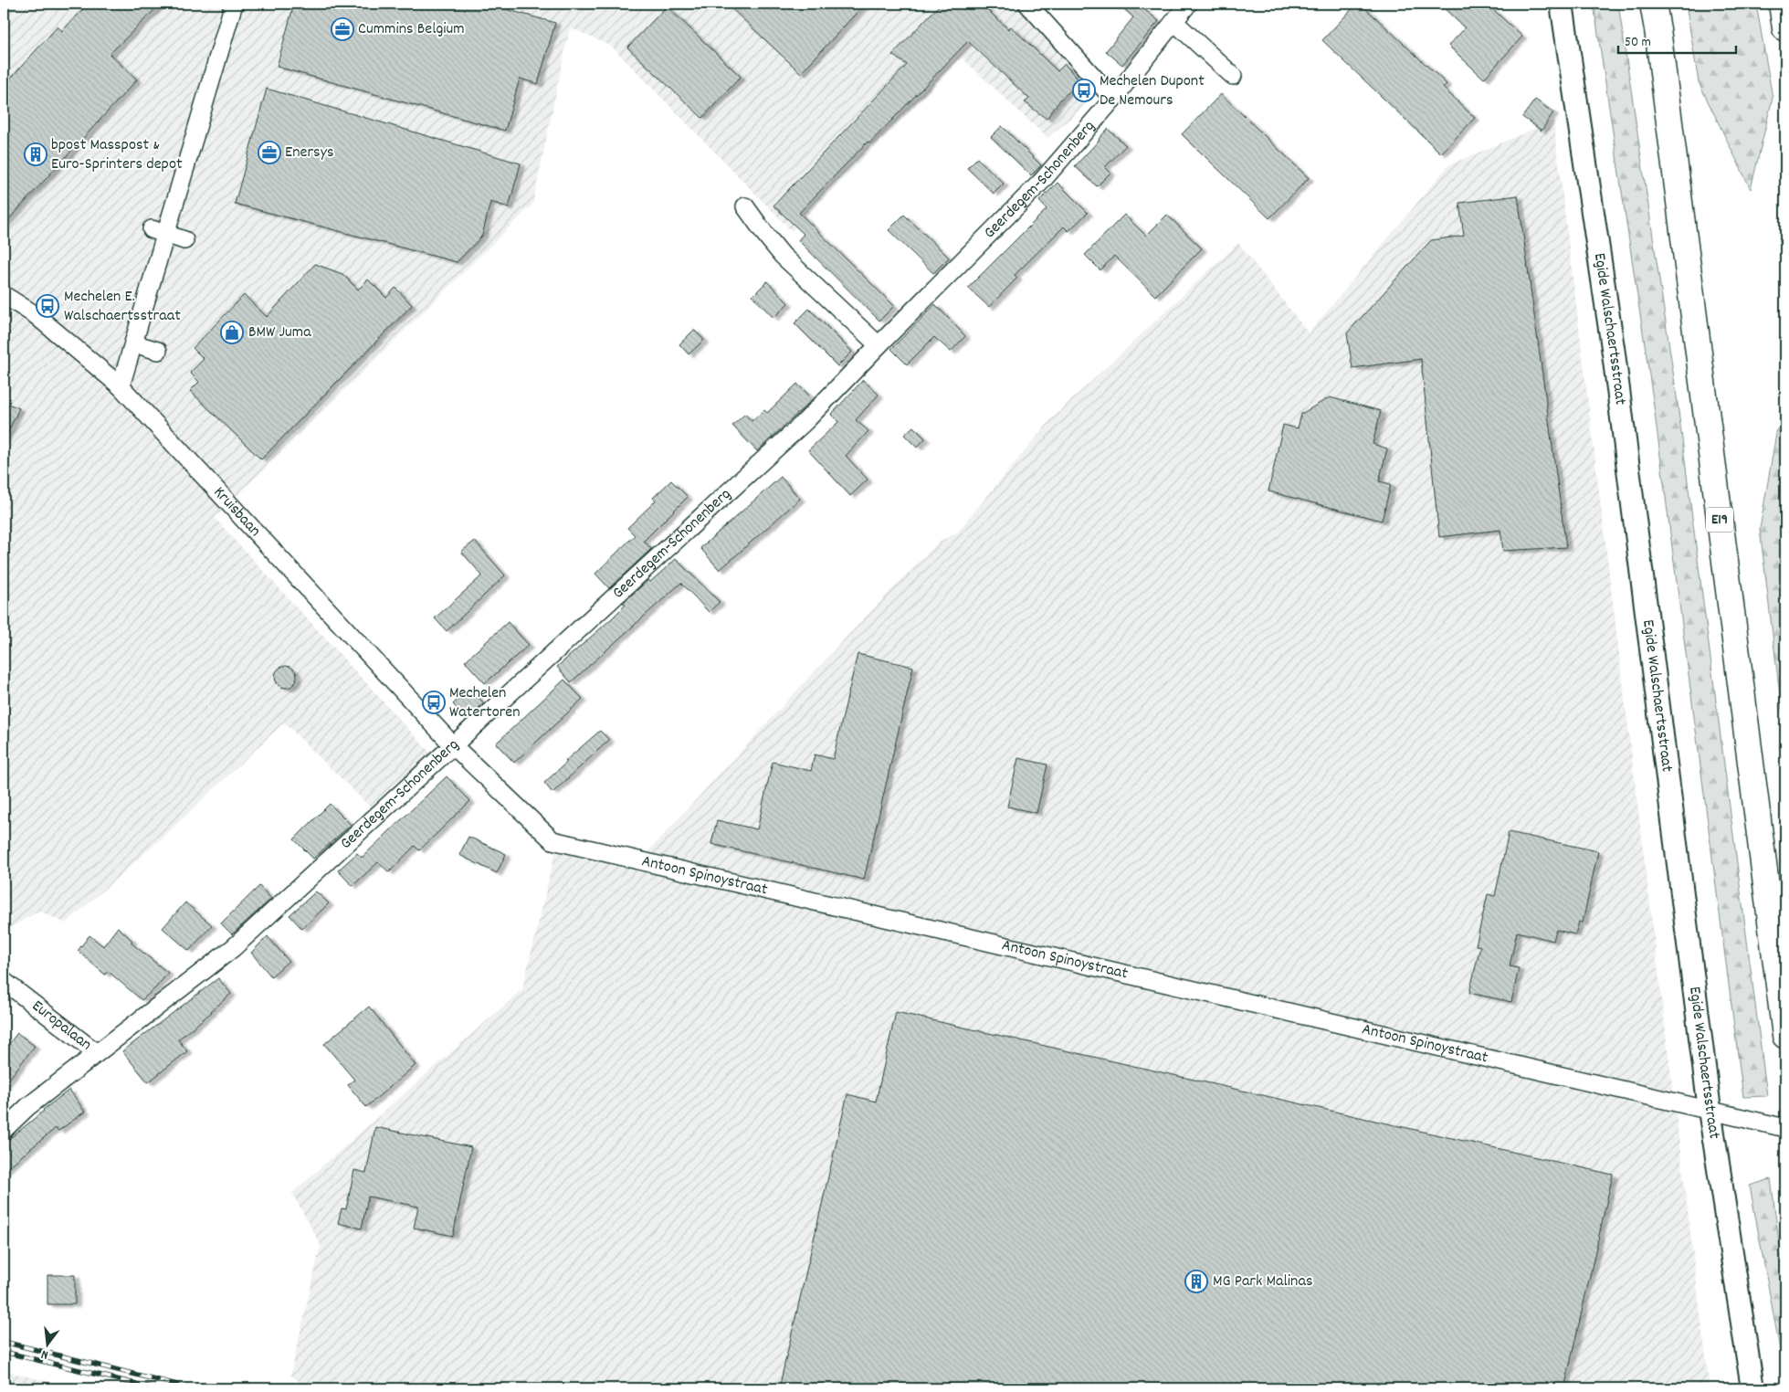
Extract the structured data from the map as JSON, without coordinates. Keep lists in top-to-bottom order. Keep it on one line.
{"streets":{"highway":["E19"],"main road":["Egide Walschaertsstraat"],"street":["Geerdegem-Schonenberg","Kruisbaan","Antoon Spinoystraat","Europalaan"]},"crossings":[["Geerdegem-Schonenberg","Kruisbaan"],["Geerdegem-Schonenberg","Antoon Spinoystraat"],["Geerdegem-Schonenberg","Europalaan"],["Egide Walschaertsstraat","Antoon Spinoystraat"],["Kruisbaan","Antoon Spinoystraat"]],"places":{"office":["Cummins Belgium","Enersys"],"bus stop":["Mechelen Dupont De Nemours","Mechelen E. Walschaertsstraat","Mechelen Watertoren"],"building":["bpost Masspost & Euro-Sprinters depot","MG Park Malinas"],"shop":["BMW Juma"]},"scale_bar":"50 m","north":"bottom"}
